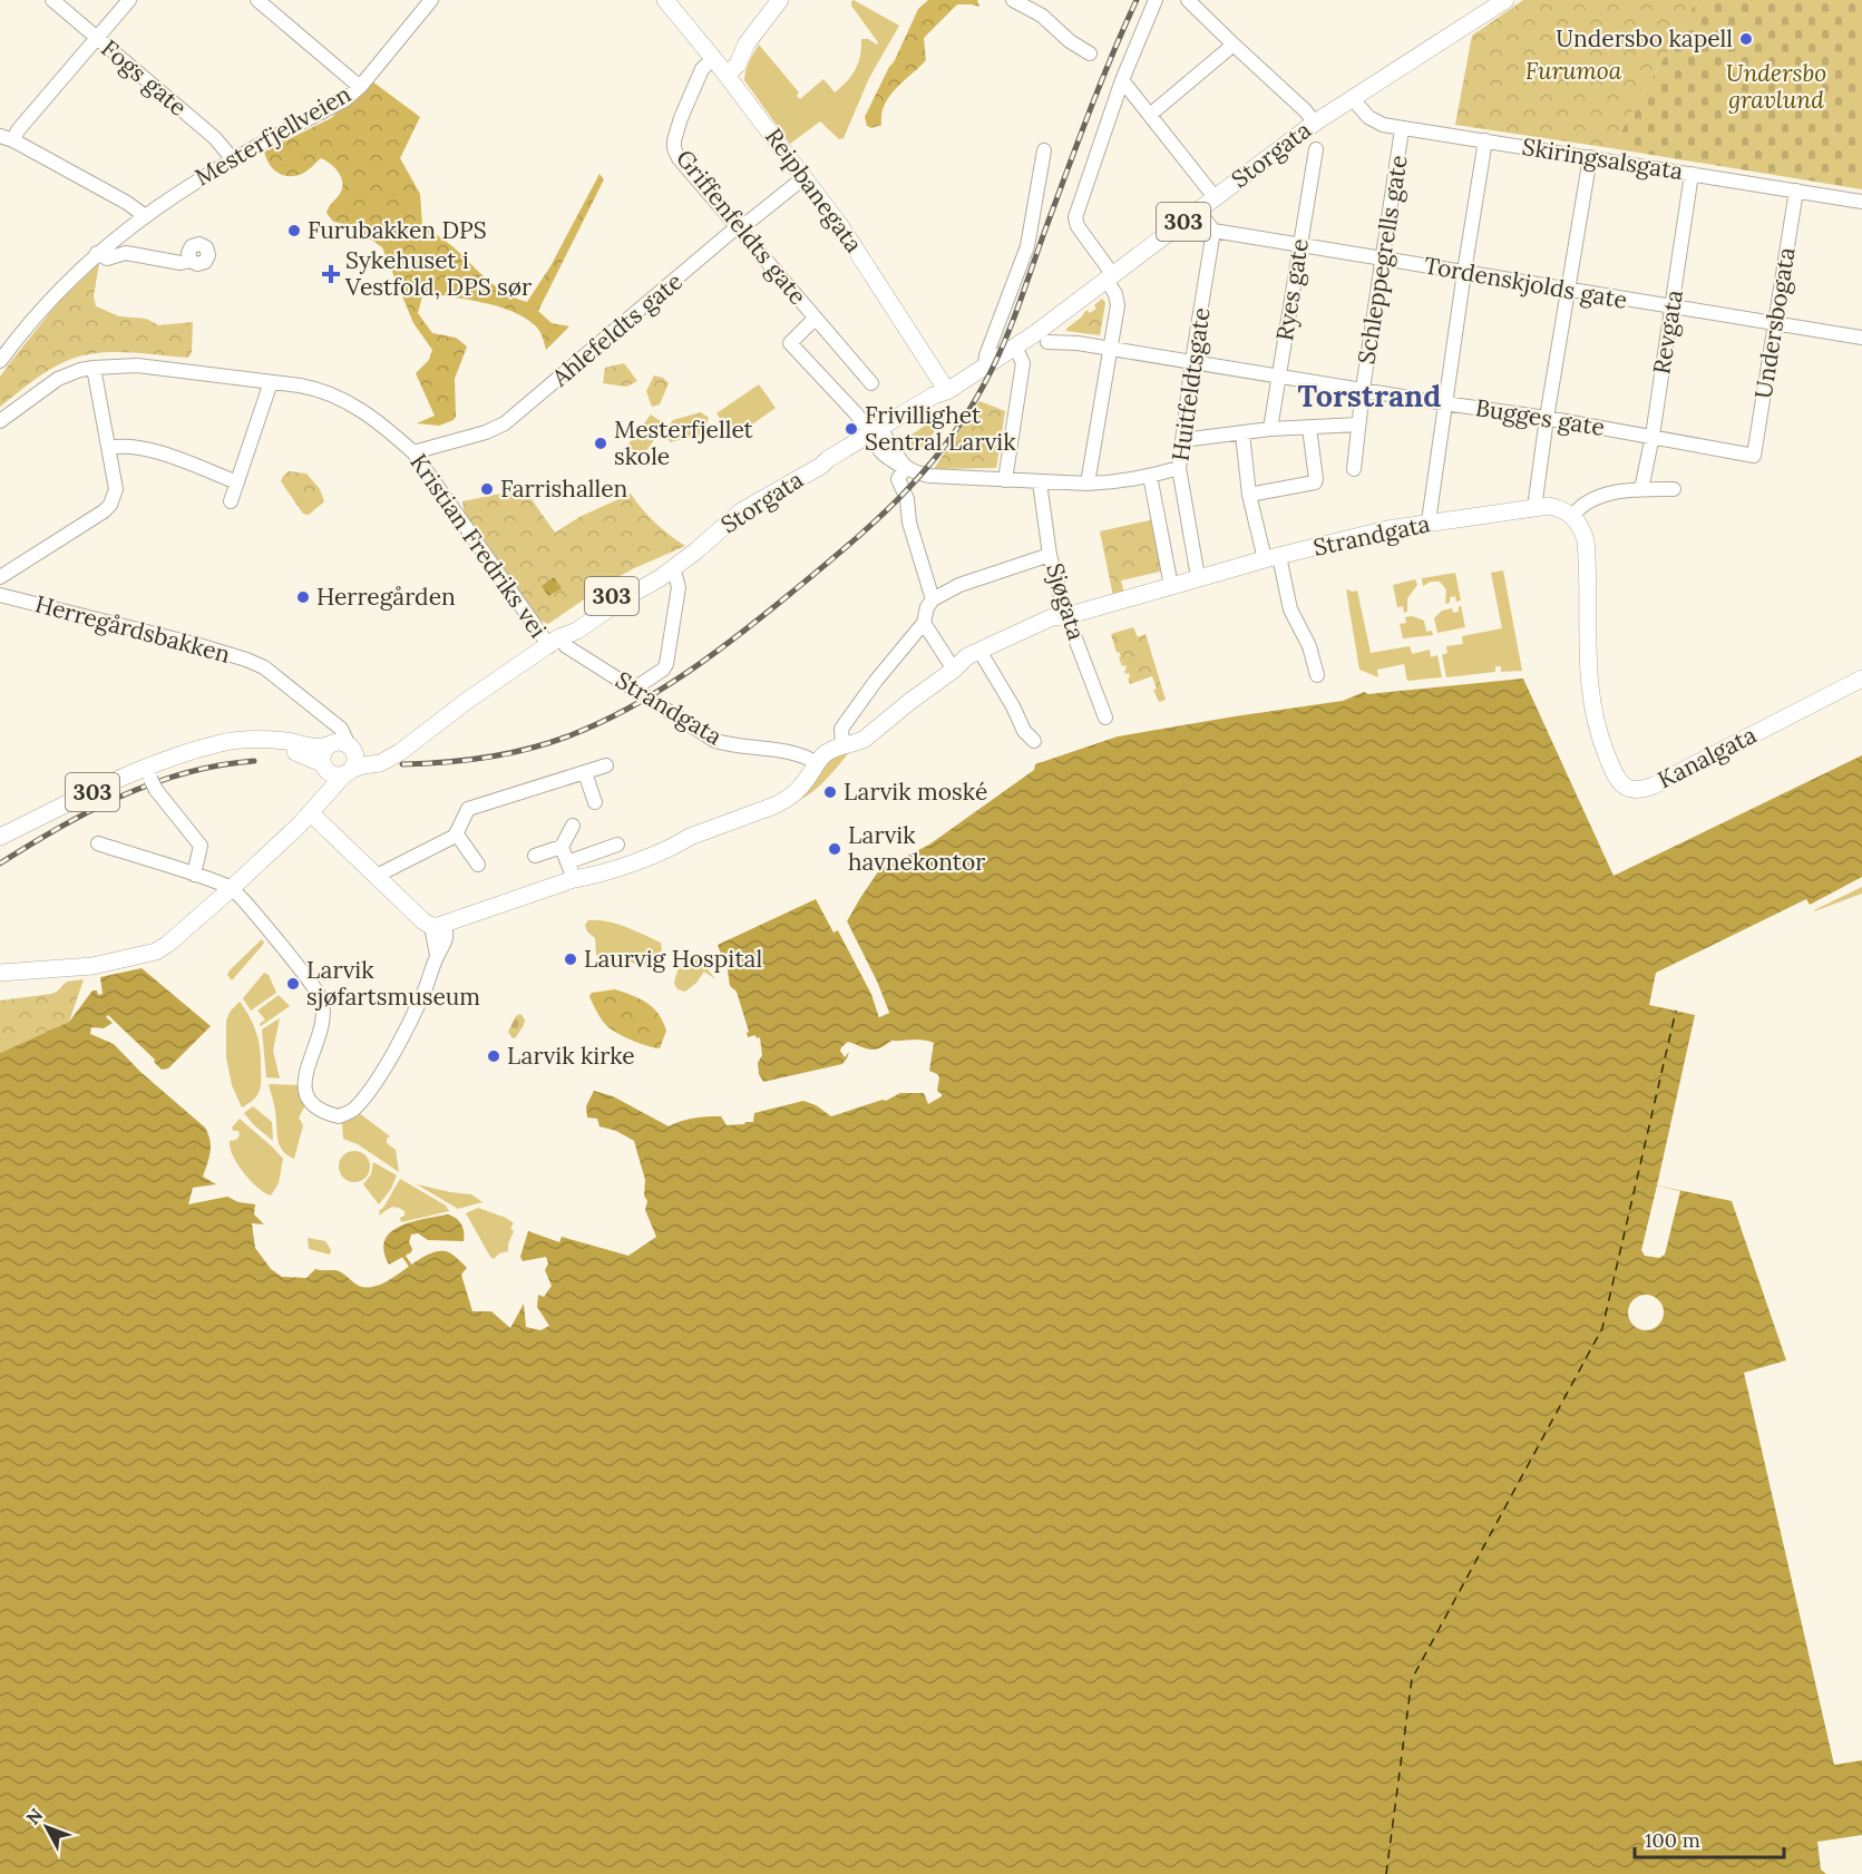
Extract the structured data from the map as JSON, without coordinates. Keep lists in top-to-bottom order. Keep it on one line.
{"streets":{"main road":["Storgata","Reipbanegata","303","Strandgata","Kanalgata"],"street":["Fogs gate","Mesterfjellveien","Skiringsalsgata","Griffenfeldts gate","Schleppegrells gate","Tordenskjolds gate","Ryes gate","Undersbogata","Ahlefeldts gate","Revgata","Huitfeldtsgate","Bugges gate","Kristian Fredriks vei","Sjøgata","Herregårdsbakken"]},"crossings":[["Fogs gate","Mesterfjellveien"],["Storgata","Skiringsalsgata"],["Storgata","Reipbanegata"],["Storgata","303"],["Storgata","Strandgata"],["Storgata","Kristian Fredriks vei"],["Storgata","Herregårdsbakken"],["Skiringsalsgata","Schleppegrells gate"],["Skiringsalsgata","Undersbogata"],["Skiringsalsgata","Revgata"],["Reipbanegata","Griffenfeldts gate"],["Reipbanegata","Ahlefeldts gate"],["303","Herregårdsbakken"],["Griffenfeldts gate","Ahlefeldts gate"],["Schleppegrells gate","Tordenskjolds gate"],["Schleppegrells gate","Bugges gate"],["Tordenskjolds gate","Ryes gate"],["Tordenskjolds gate","Undersbogata"],["Tordenskjolds gate","Revgata"],["Tordenskjolds gate","Huitfeldtsgate"],["Ryes gate","Bugges gate"],["Undersbogata","Bugges gate"],["Ahlefeldts gate","Kristian Fredriks vei"],["Revgata","Bugges gate"],["Huitfeldtsgate","Bugges gate"],["Huitfeldtsgate","Strandgata"],["Strandgata","Kristian Fredriks vei"],["Strandgata","Sjøgata"],["Strandgata","Kanalgata"]],"districts":["Torstrand"],"parks":["Furumoa","Undersbo gravlund"],"places":{"other":["Undersbo kapell","Furubakken DPS","Frivillighet Sentral Larvik","Mesterfjellet skole","Farrishallen","Herregården","Larvik moské","Larvik havnekontor","Laurvig Hospital","Larvik sjøfartsmuseum","Larvik kirke"],"health":["Sykehuset i Vestfold, DPS sør"]},"scale_bar":"100 m","north":"top left"}
